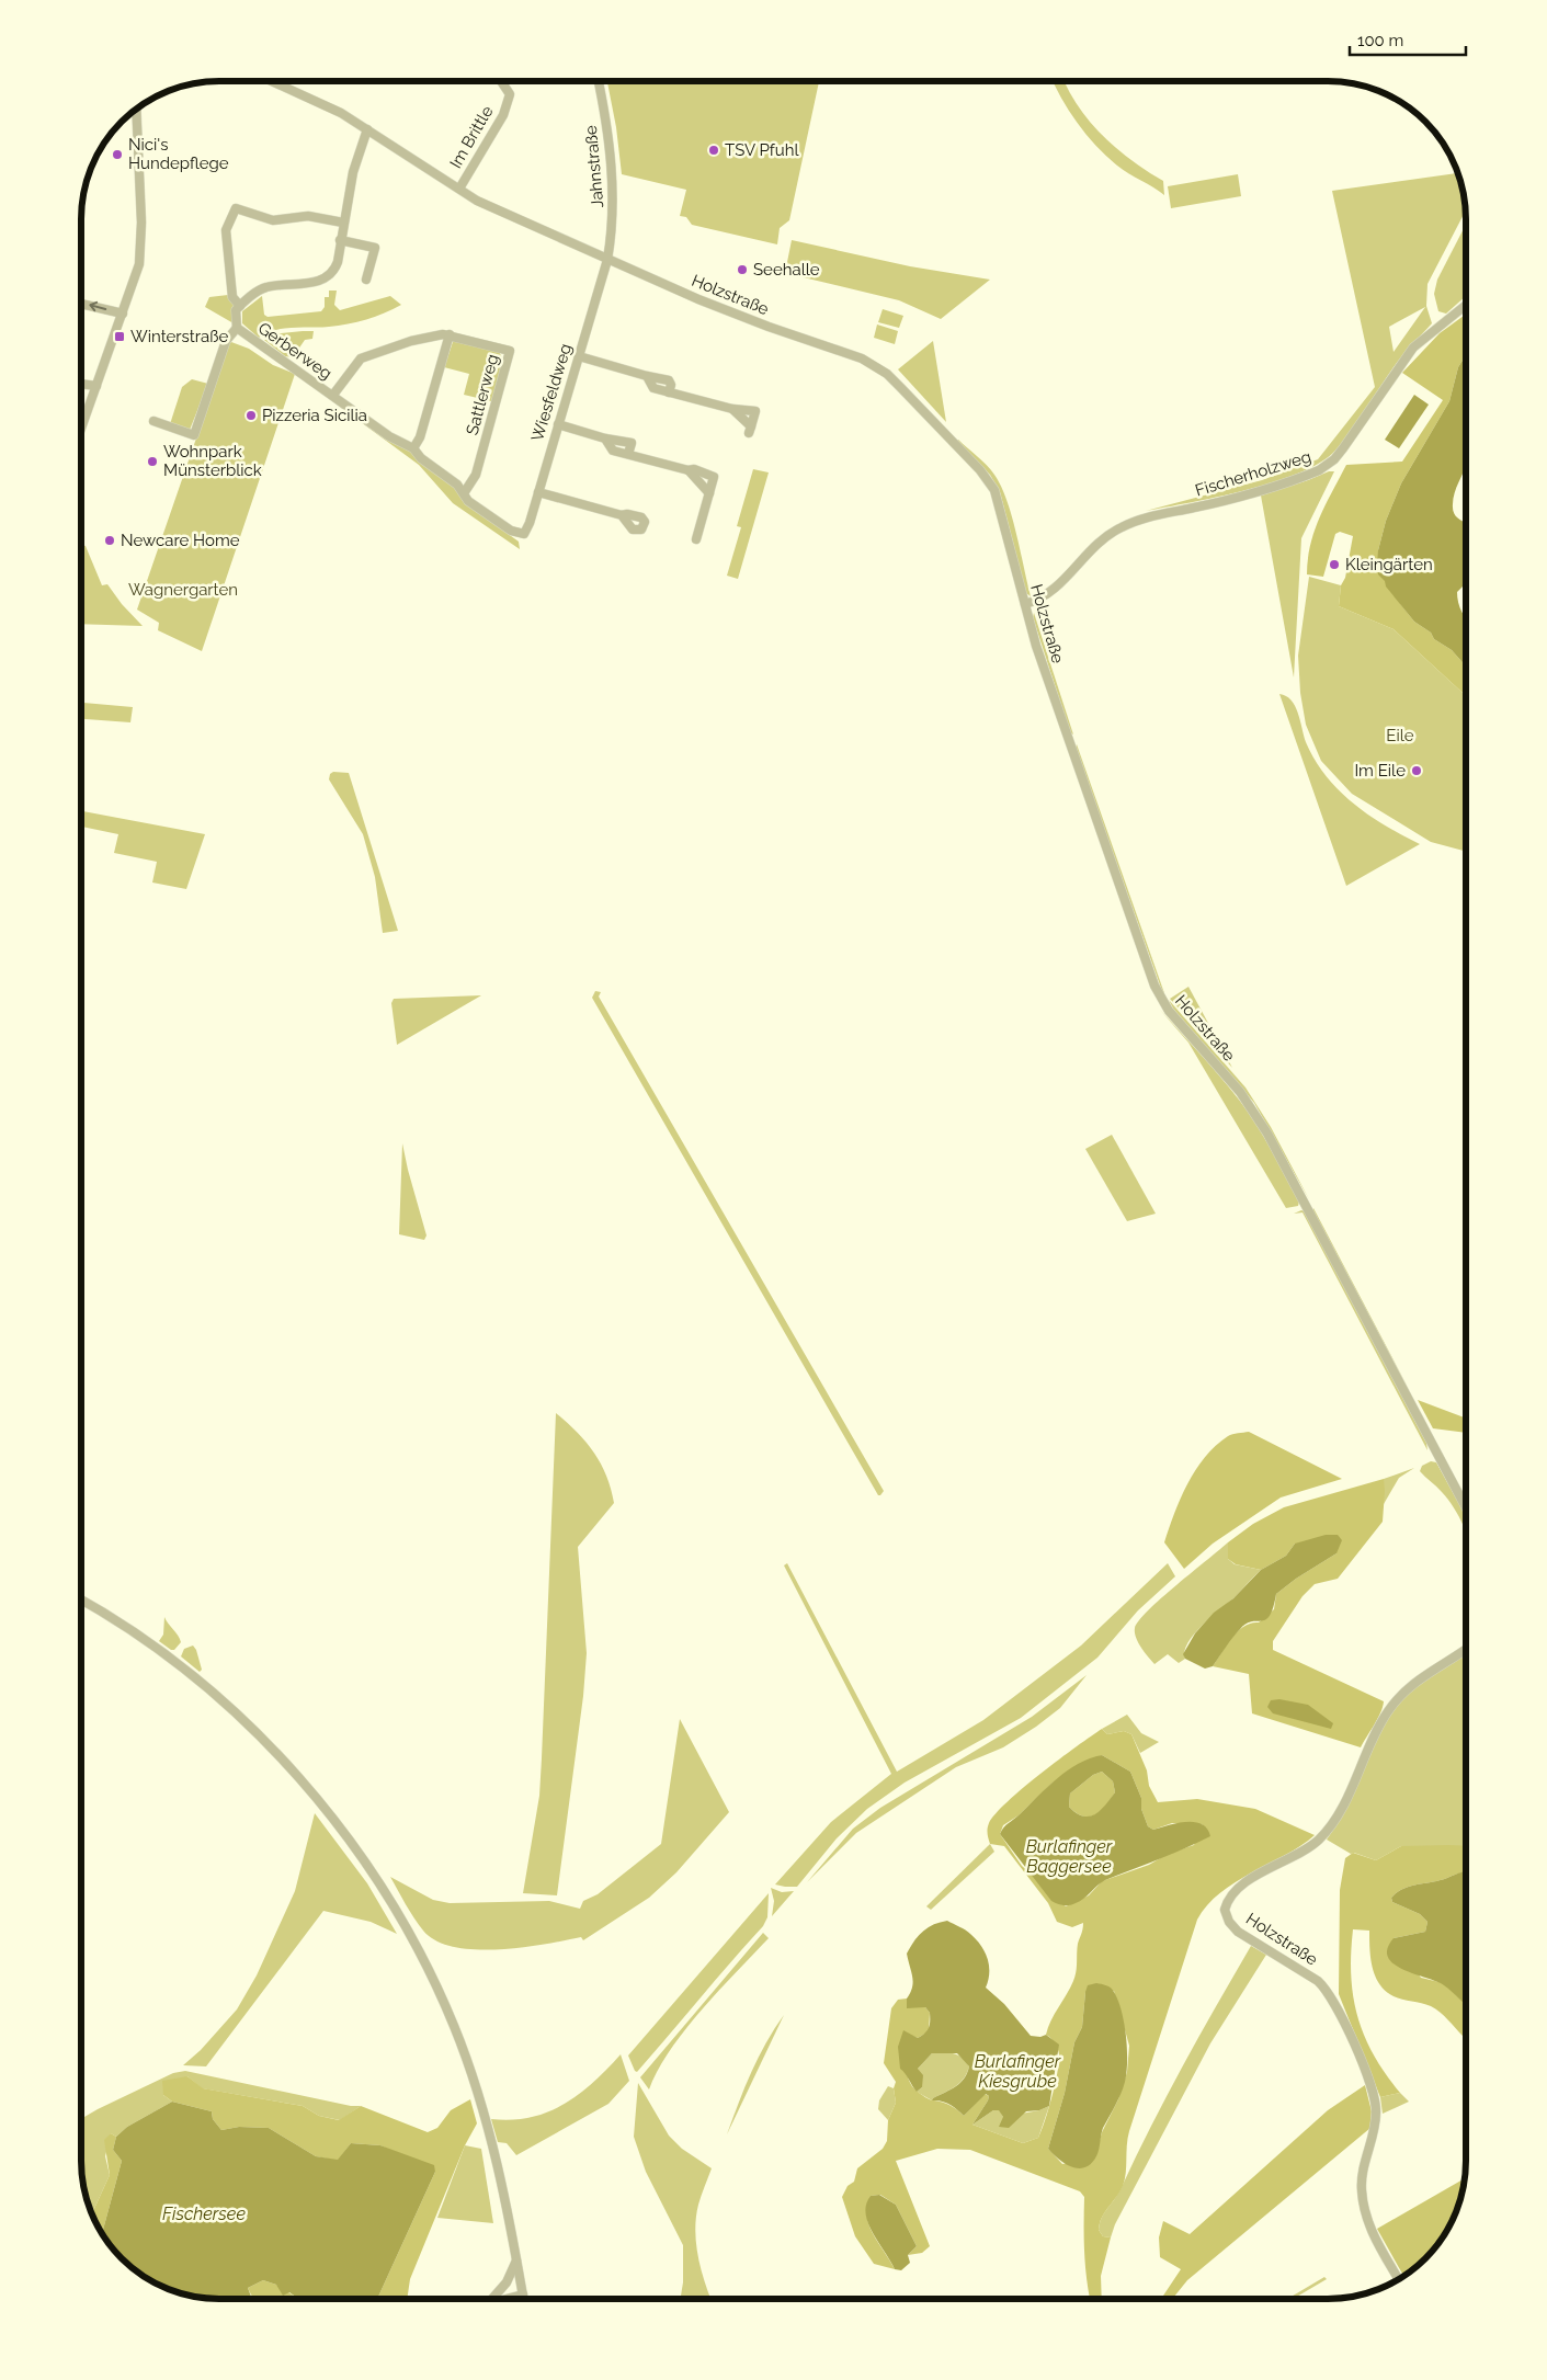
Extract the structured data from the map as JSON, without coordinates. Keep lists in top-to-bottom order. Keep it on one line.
{"streets":{"street":["Im Brittle","Jahnstraße","Holzstraße","Gerberweg","Wiesfeldweg","Sattlerweg","Fischerholzweg"]},"crossings":[["Im Brittle","Holzstraße"],["Jahnstraße","Holzstraße"],["Jahnstraße","Wiesfeldweg"],["Holzstraße","Wiesfeldweg"],["Holzstraße","Fischerholzweg"],["Gerberweg","Wiesfeldweg"],["Gerberweg","Sattlerweg"]],"water":["Burlafinger Baggersee","Burlafinger Kiesgrube","Fischersee"],"parks":["Wagnergarten","Eile"],"places":{"other":["TSV Pfuhl","Nici's Hundepflege","Seehalle","Pizzeria Sicilia","Wohnpark Münsterblick","Newcare Home","Kleingärten","Im Eile"],"transit":["Winterstraße"]},"scale_bar":"100 m"}
